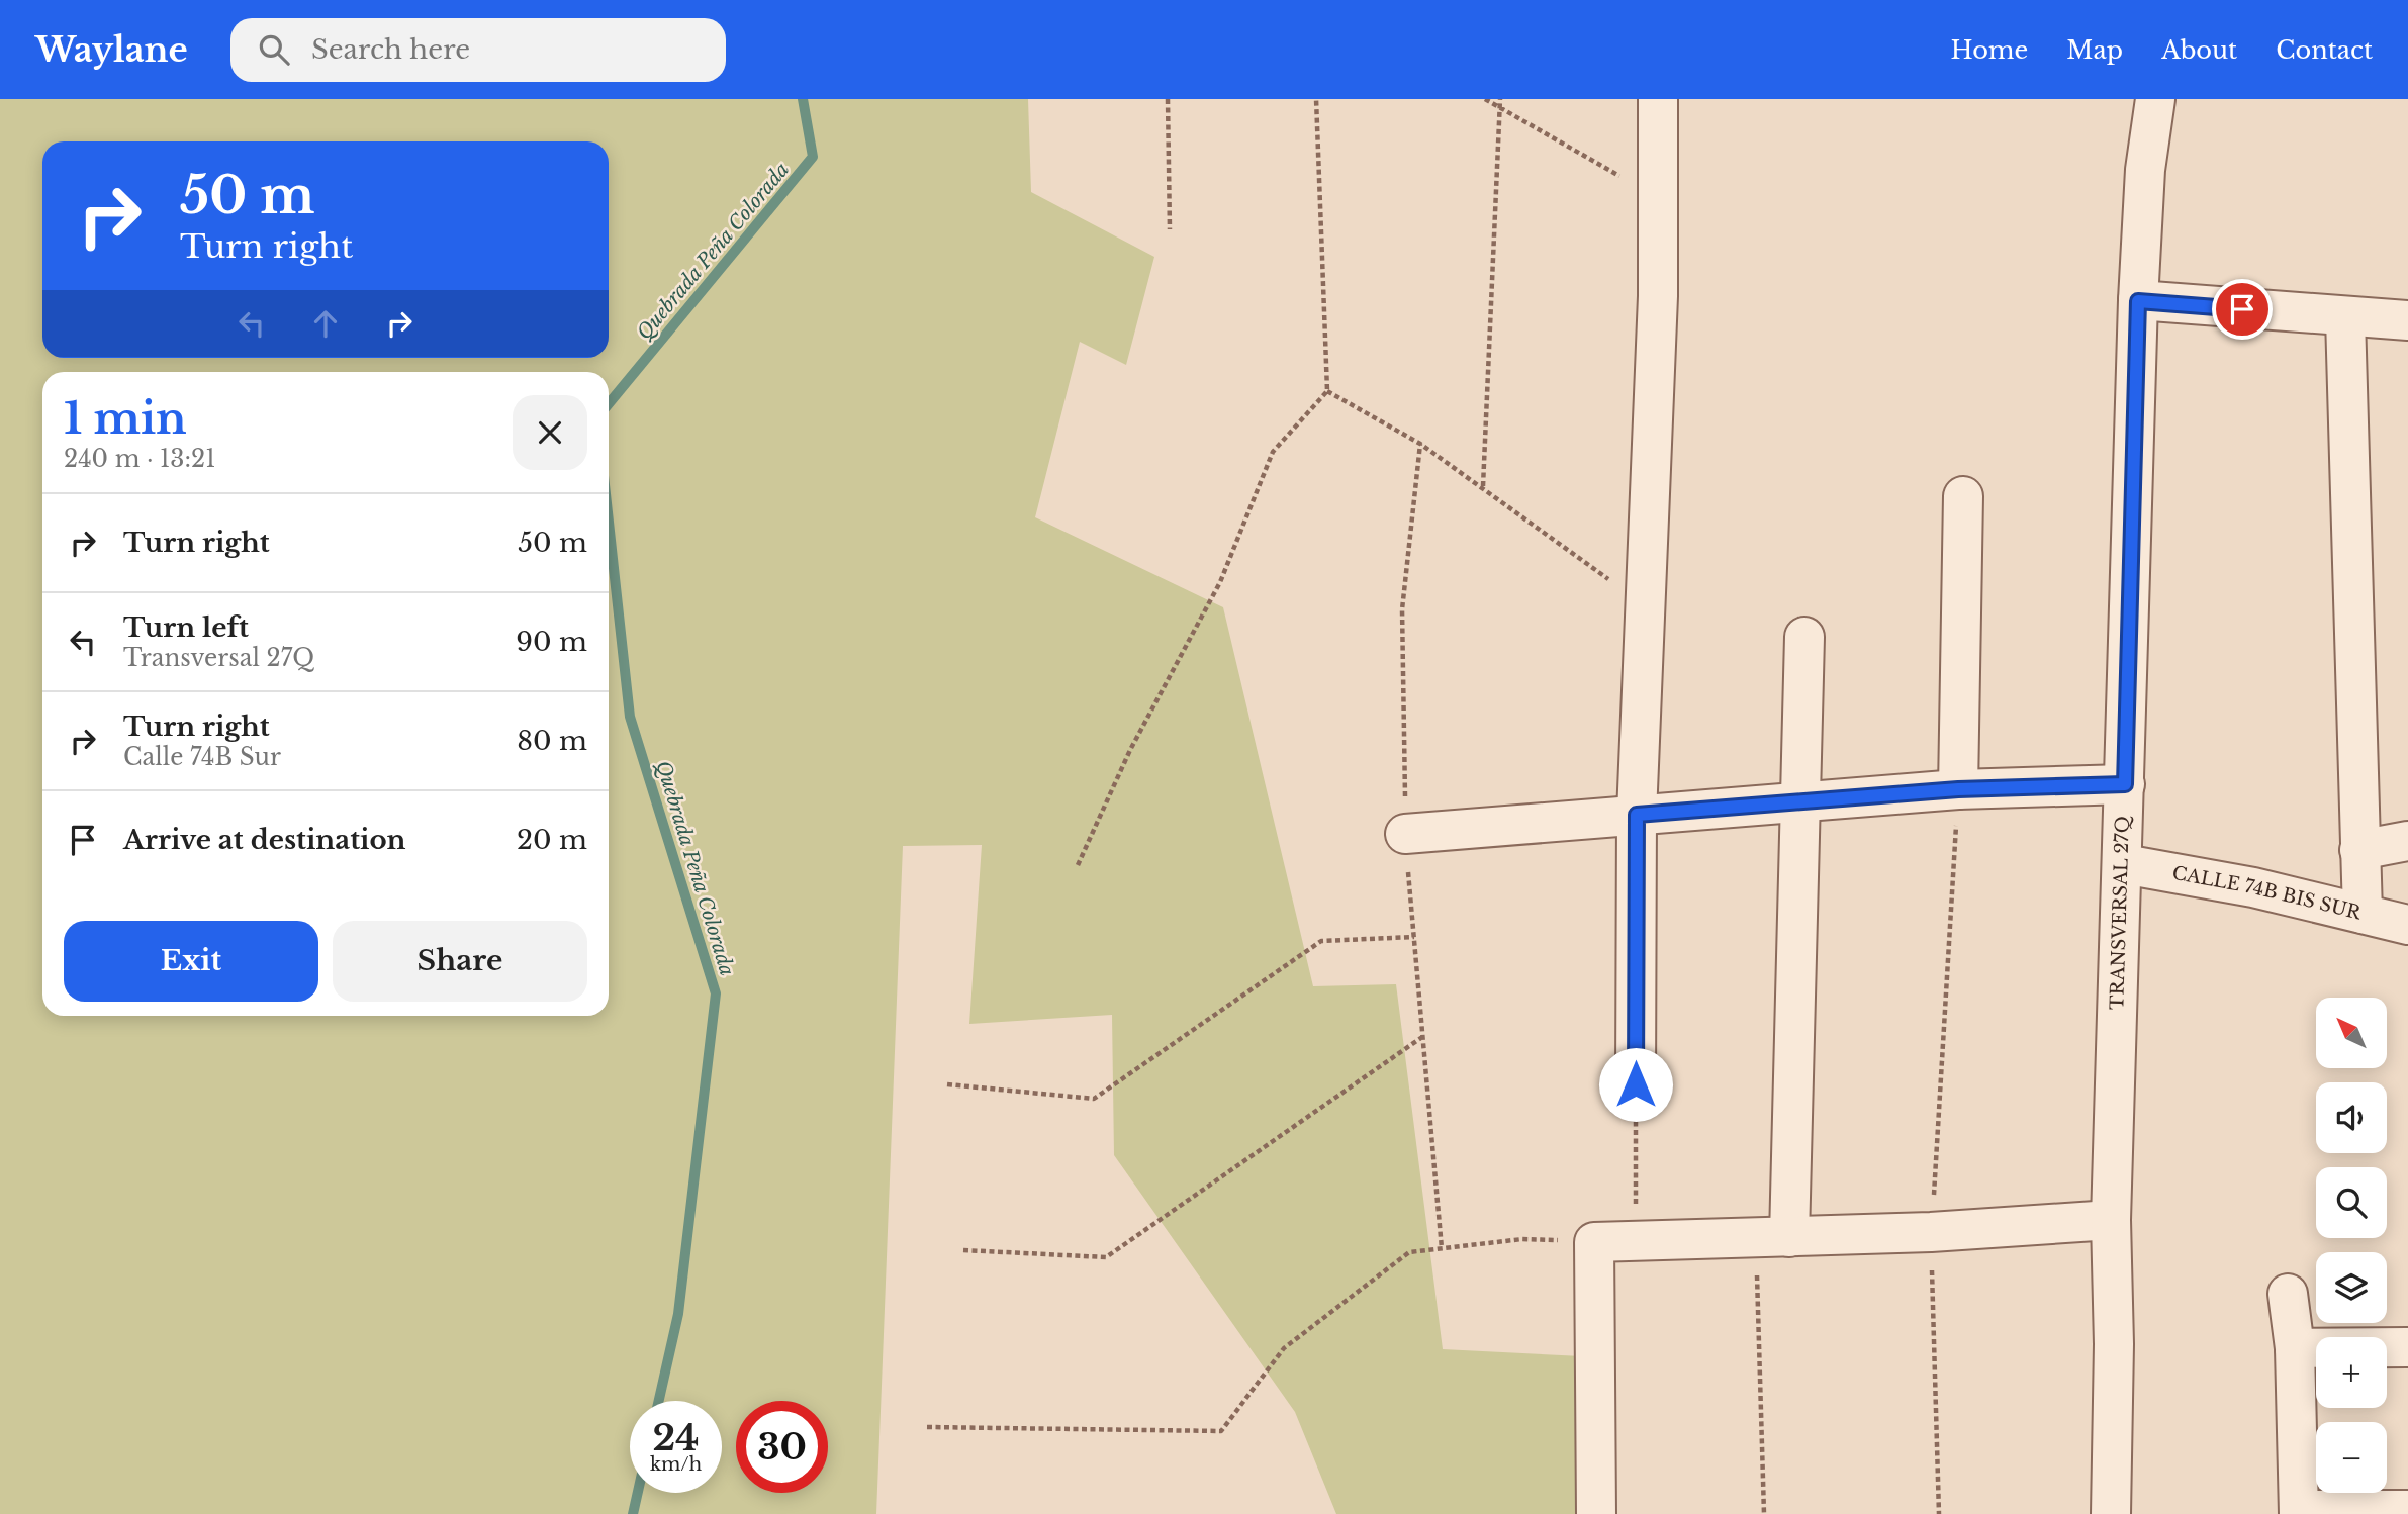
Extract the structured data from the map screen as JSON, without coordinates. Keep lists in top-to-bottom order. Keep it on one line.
{"streets":{"street":["CALLE 74B BIS SUR","TRANSVERSAL 27Q"]},"crossings":[["CALLE 74B BIS SUR","TRANSVERSAL 27Q"]],"water":["Quebrada Peña Colorada"],"north":"top left","page":{"header":"Waylane","search":"Search here","nav":["Home","Map","About","Contact"],"turn":["50 m","Turn right"],"heading":["1 min","240 m · 13:21"],"list":[{"name":"Turn right","value":"50 m"},{"name":"Turn left","note":"Transversal 27Q","value":"90 m"},{"name":"Turn right","note":"Calle 74B Sur","value":"80 m"},{"name":"Arrive at destination","value":"20 m"}],"buttons":["Exit","Share"],"map_buttons":["+","−"],"speed":"24 km/h","limit":"30"}}
